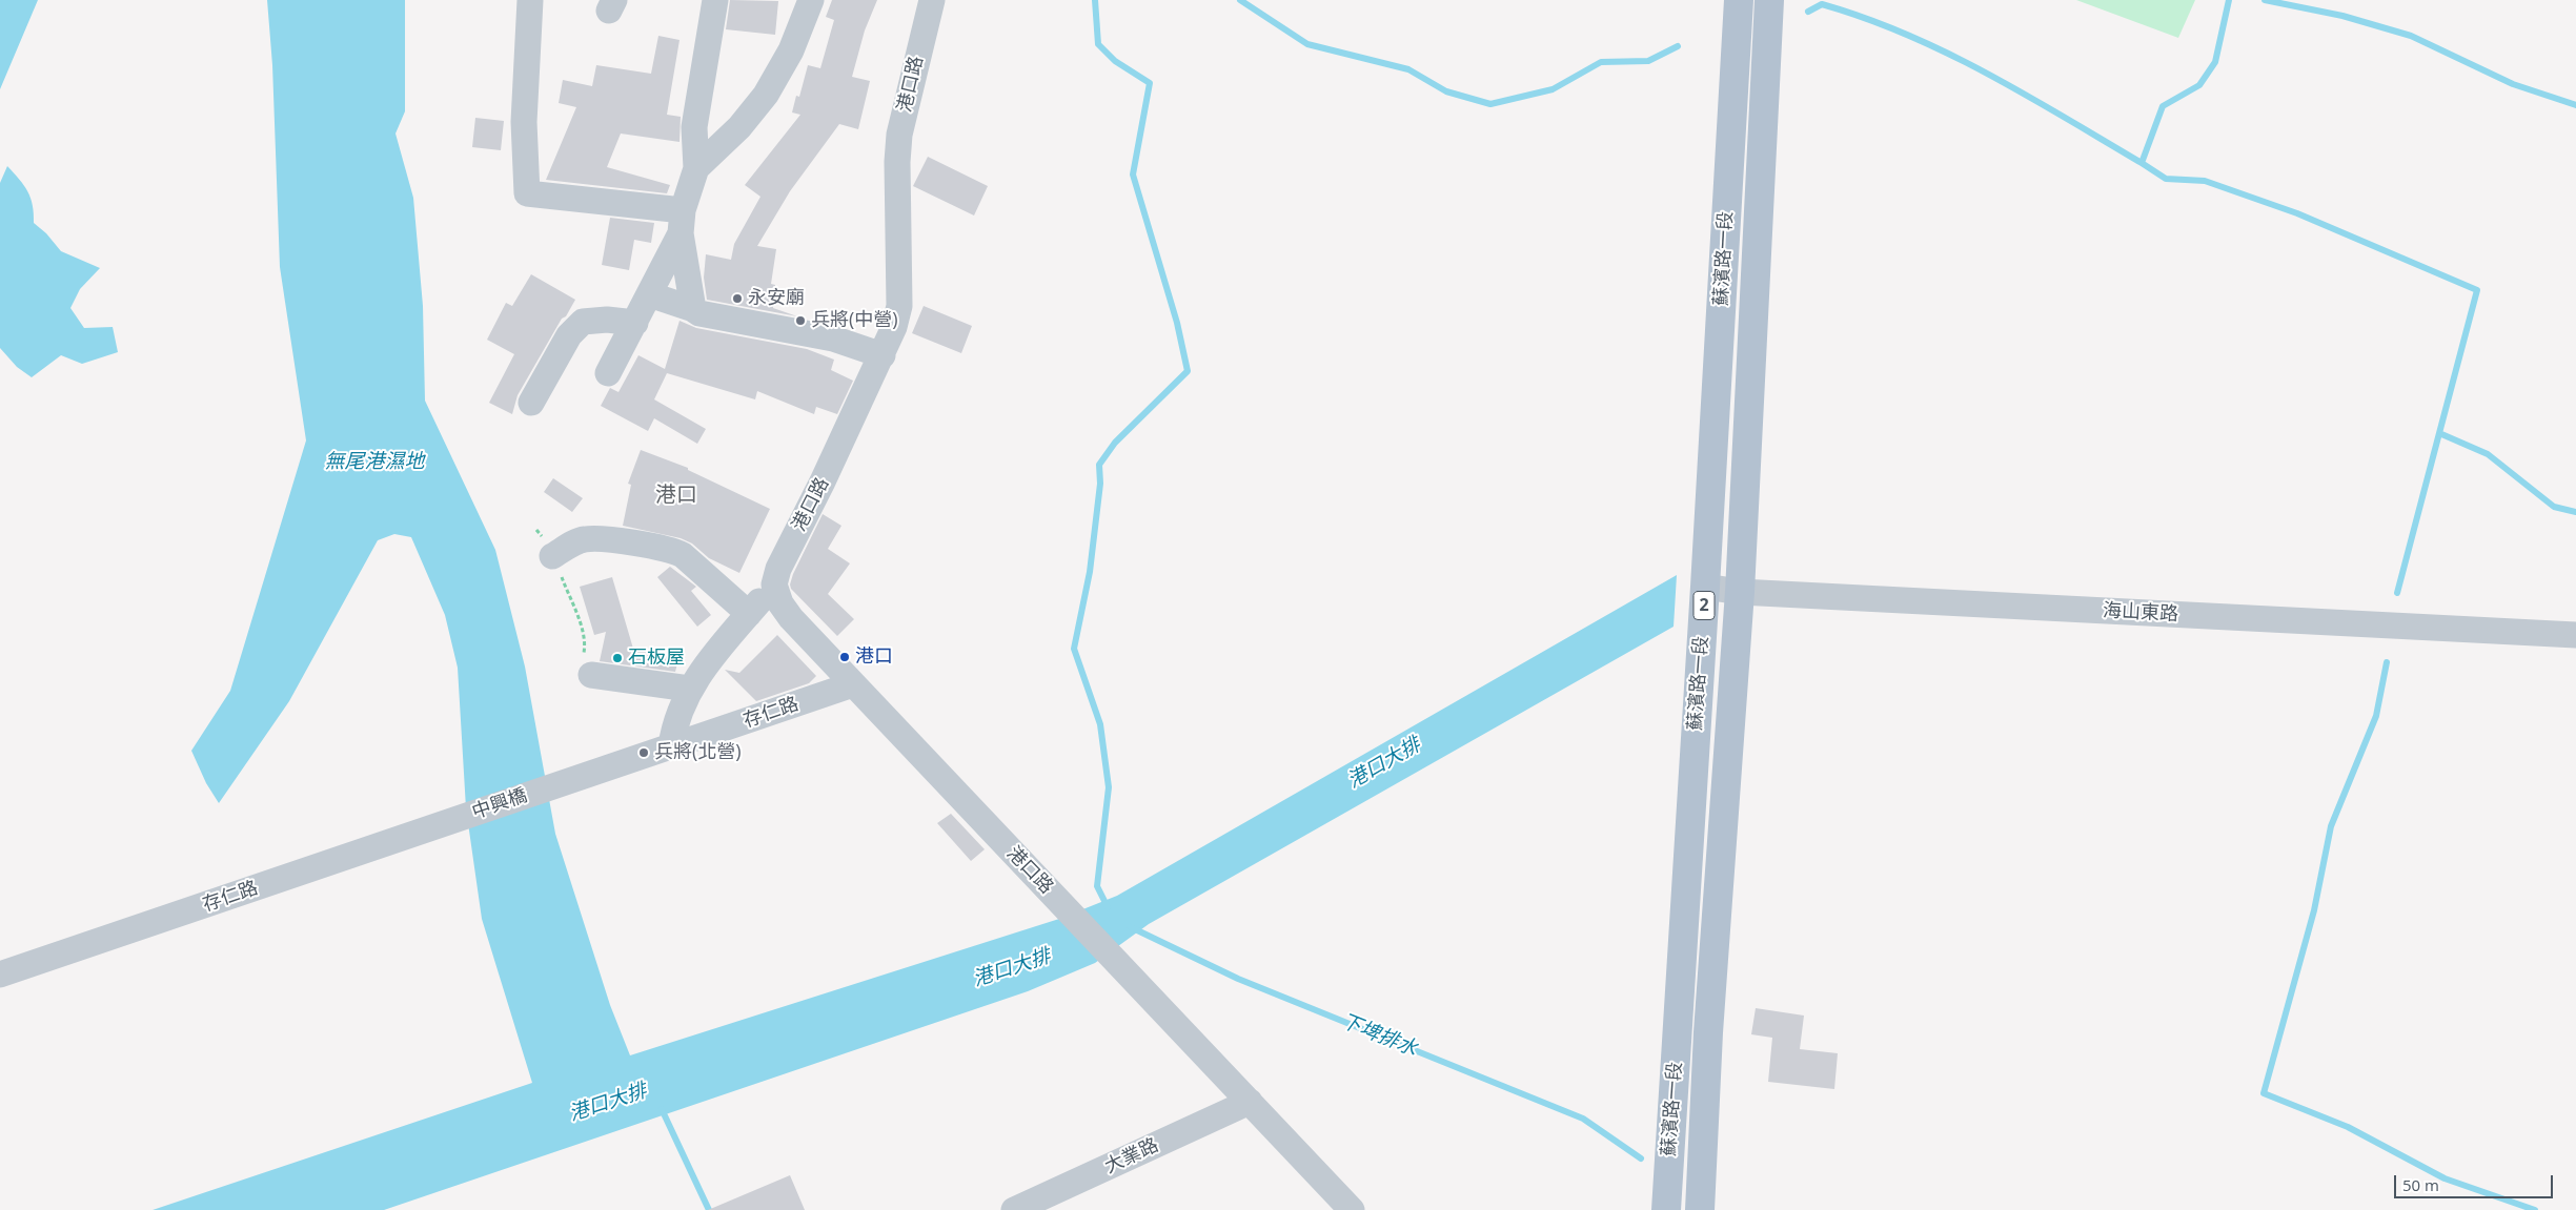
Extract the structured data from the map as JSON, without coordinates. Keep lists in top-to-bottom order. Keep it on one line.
{"streets":{"main road":["蘇濱路一段","2"],"street":["港口路","海山東路","存仁路","中興橋","大業路"]},"crossings":[["港口路","存仁路"],["港口路","大業路"],["蘇濱路一段","海山東路"],["存仁路","中興橋"]],"districts":["港口"],"water":["無尾港濕地","港口大排","下埤排水"],"places":["永安廟","兵將(中營)","港口","石板屋","兵將(北營)"],"scale_bar":"50 m"}
